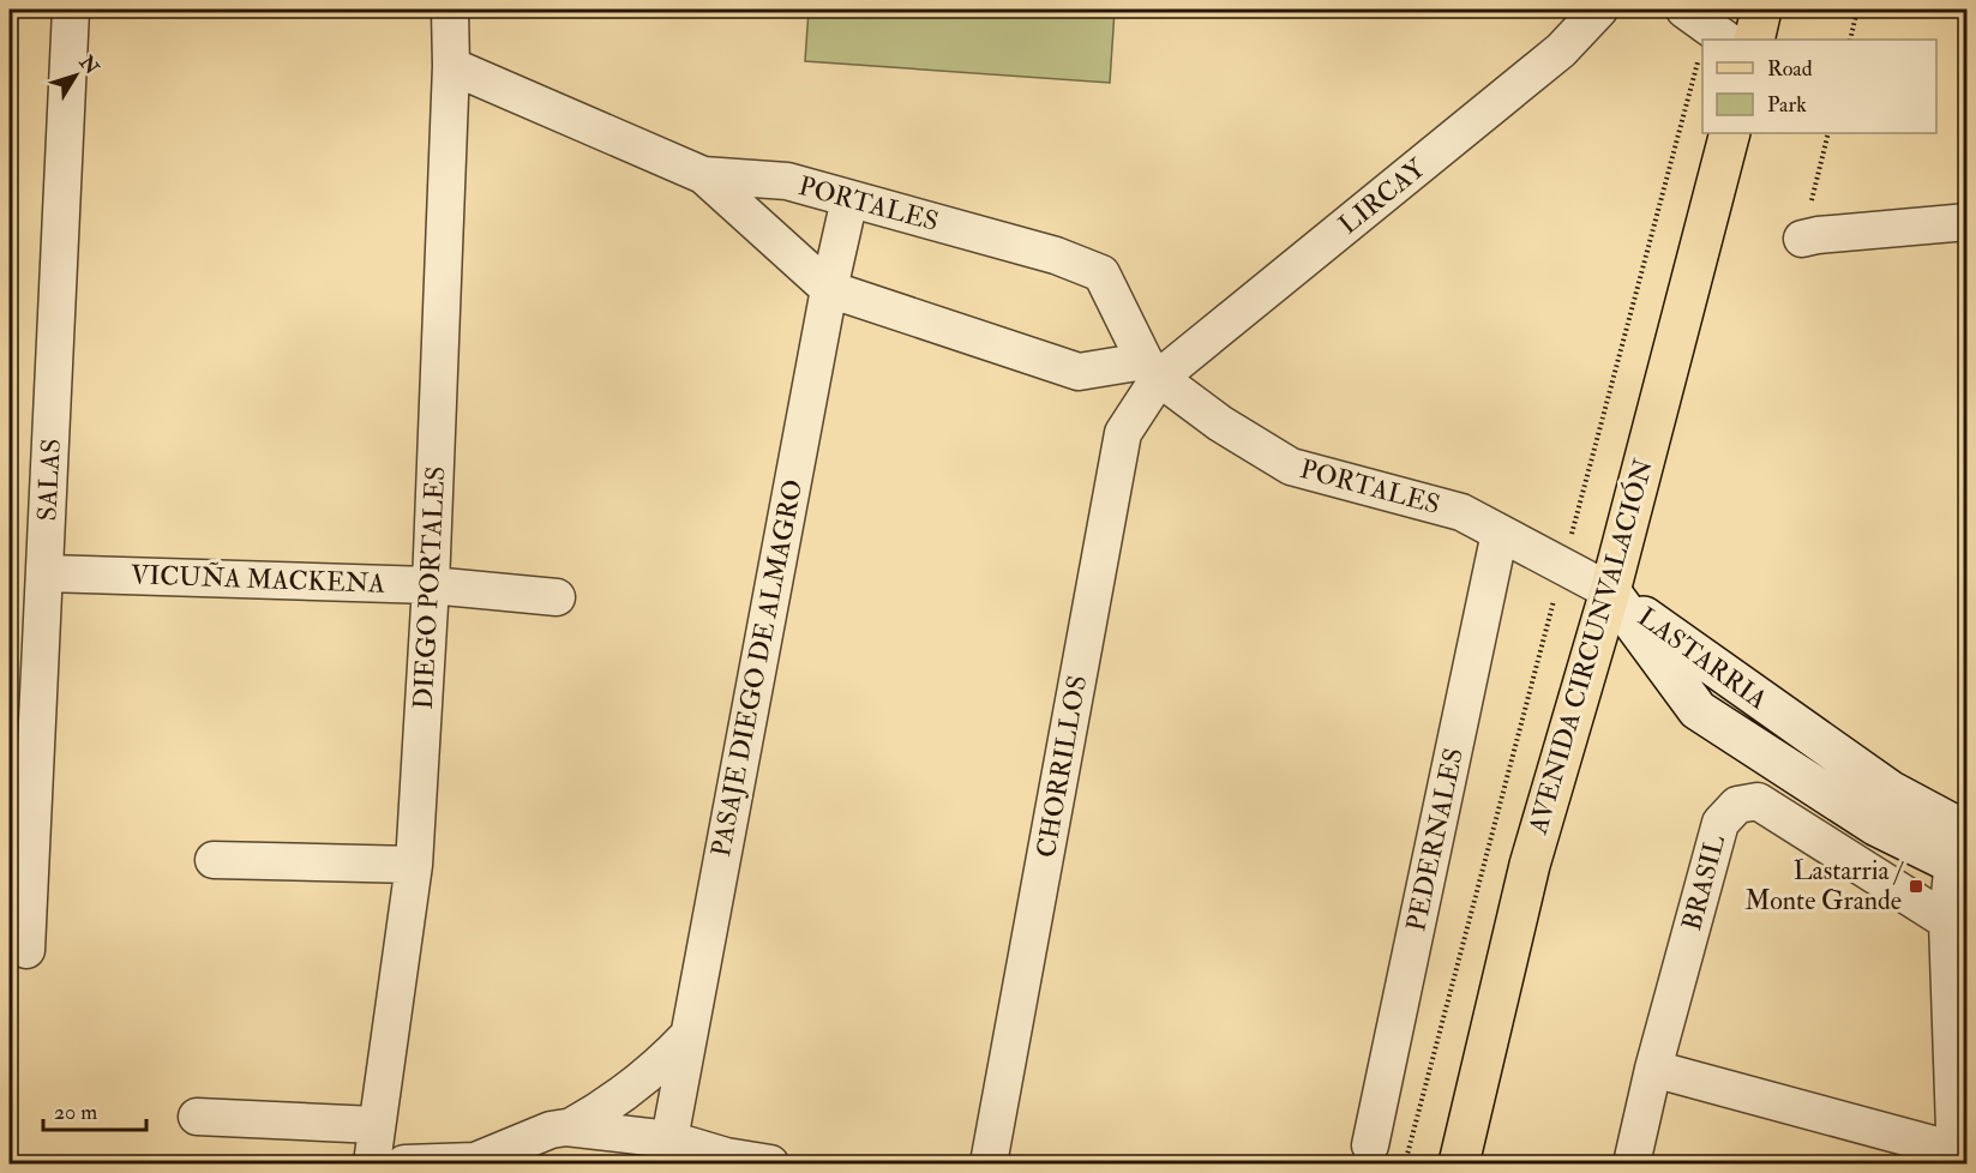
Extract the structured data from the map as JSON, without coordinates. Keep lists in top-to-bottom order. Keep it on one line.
{"streets":{"main road":["AVENIDA CIRCUNVALACIÓN"],"street":["LIRCAY","PORTALES","SALAS","VICUÑA MACKENA","DIEGO PORTALES","LASTARRIA","PASAJE DIEGO DE ALMAGRO","CHORRILLOS","PEDERNALES","BRASIL"]},"crossings":[["LIRCAY","PORTALES"],["LIRCAY","CHORRILLOS"],["PORTALES","DIEGO PORTALES"],["PORTALES","AVENIDA CIRCUNVALACIÓN"],["PORTALES","LASTARRIA"],["PORTALES","PASAJE DIEGO DE ALMAGRO"],["PORTALES","CHORRILLOS"],["PORTALES","PEDERNALES"],["SALAS","VICUÑA MACKENA"],["VICUÑA MACKENA","DIEGO PORTALES"],["AVENIDA CIRCUNVALACIÓN","LASTARRIA"]],"places":{"transit":["Lastarria / Monte Grande"]},"legend":["Road","Park"],"scale_bar":"20 m","north":"top right"}
